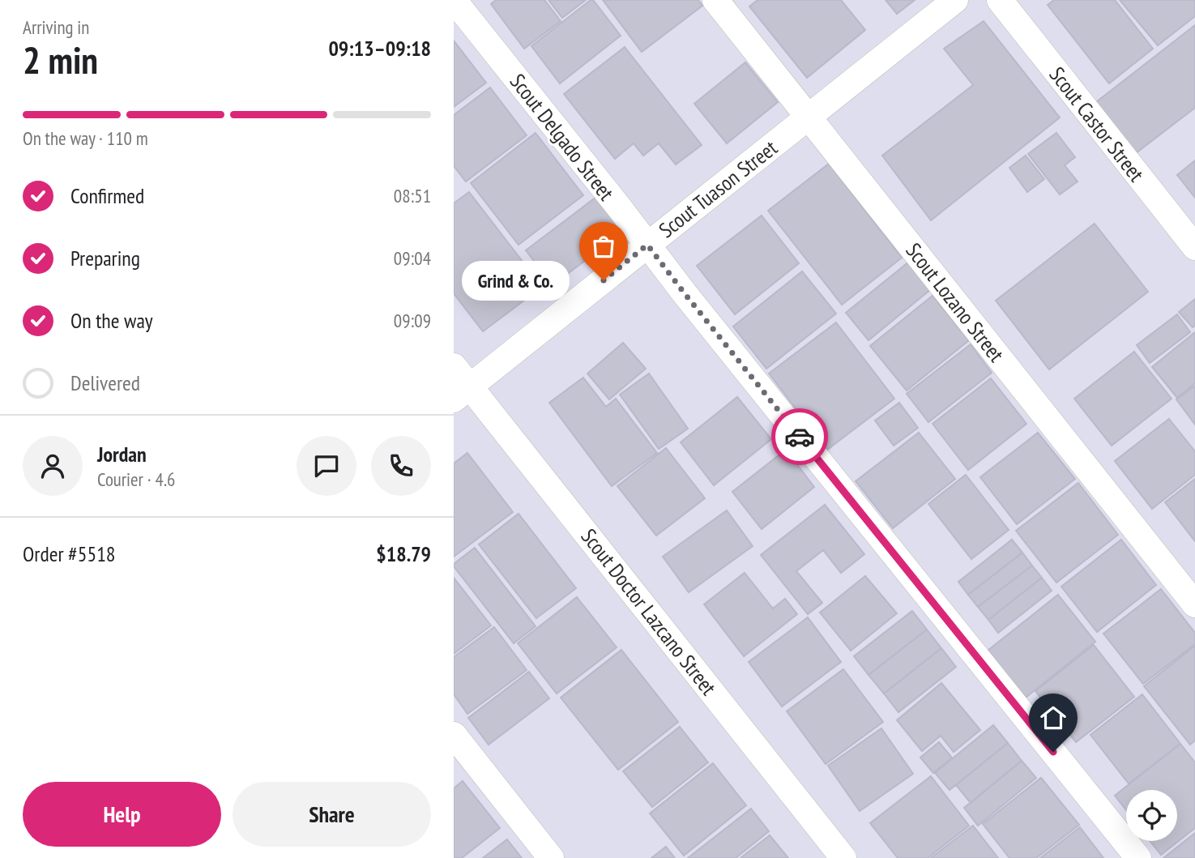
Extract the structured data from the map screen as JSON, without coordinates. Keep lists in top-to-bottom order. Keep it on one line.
{"streets":{"street":["Scout Castor Street","Scout Delgado Street","Scout Tuason Street","Scout Lozano Street","Scout Doctor Lazcano Street"]},"crossings":[["Scout Delgado Street","Scout Tuason Street"],["Scout Tuason Street","Scout Lozano Street"],["Scout Tuason Street","Scout Doctor Lazcano Street"]],"places":["Grind & Co."],"page":{"heading":["2 min","Arriving in","09:13–09:18"],"panel":["Jordan","Courier · 4.6","Order #5518","$18.79"],"bar":"On the way · 110 m","list":[["Confirmed","08:51"],["Preparing","09:04"],["On the way","09:09"],"Delivered"],"bubble":"Grind & Co.","buttons":["Help","Share"]}}
